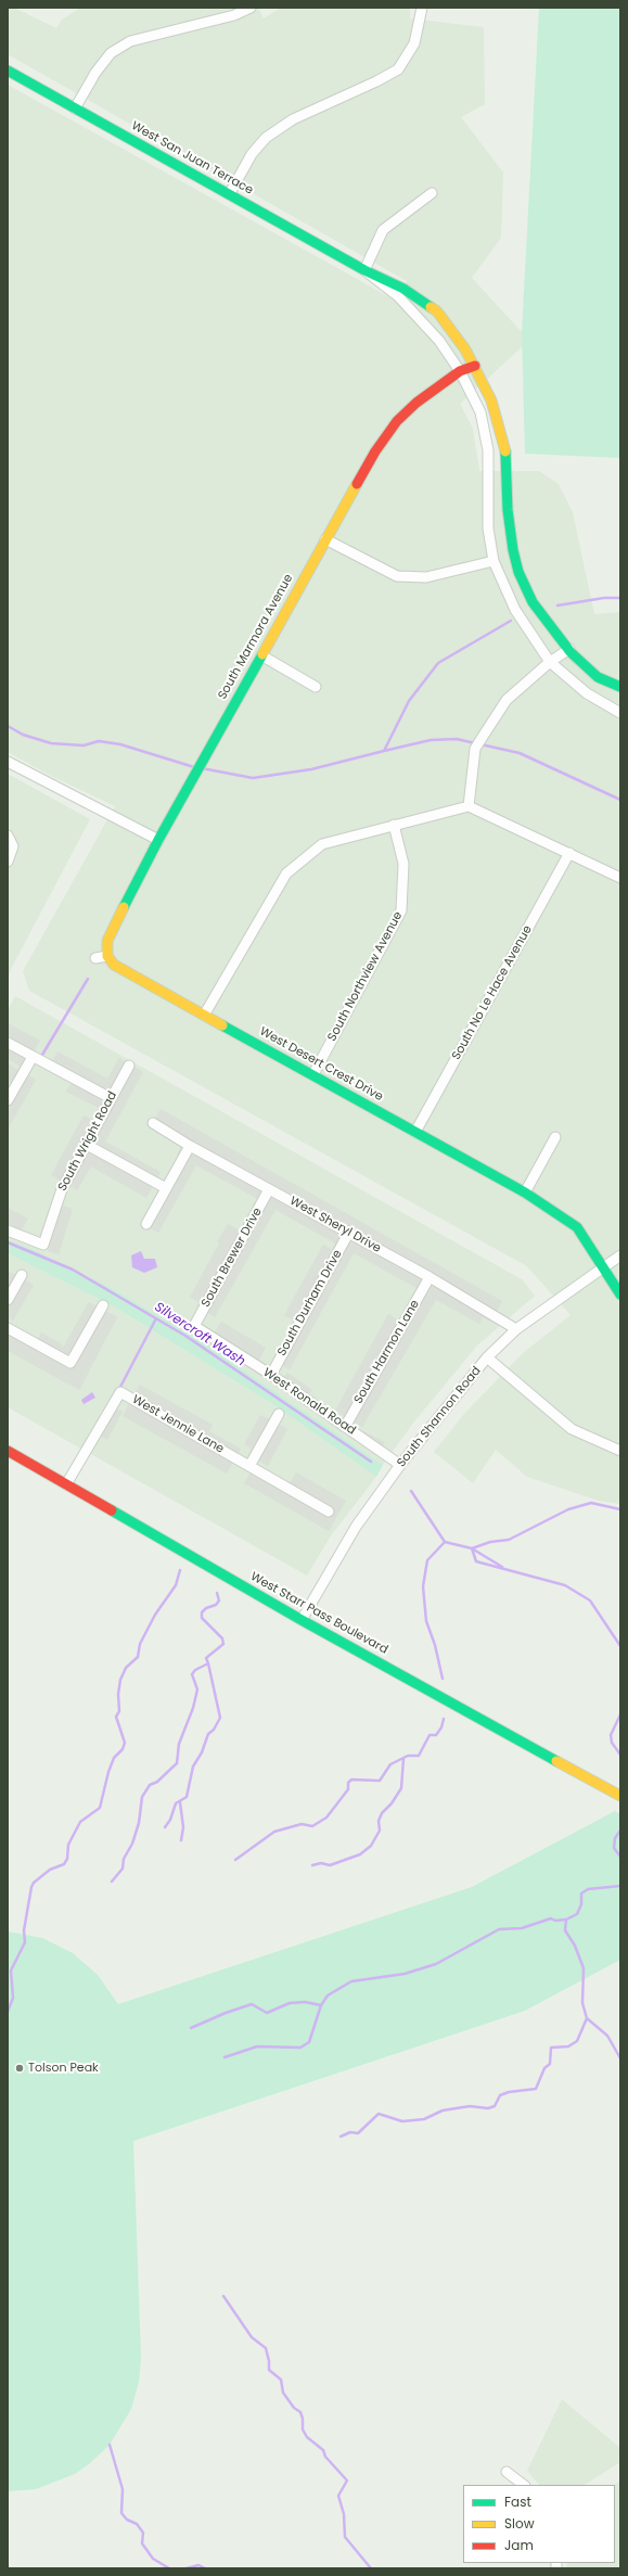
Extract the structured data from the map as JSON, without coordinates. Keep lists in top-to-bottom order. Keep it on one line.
{"streets":{"street":["West San Juan Terrace","South Marmora Avenue","South Northview Avenue","South No Le Hace Avenue","West Desert Crest Drive","South Wright Road","West Sheryl Drive","South Brewer Drive","South Durham Drive","South Harmon Lane","West Ronald Road","South Shannon Road","West Jennie Lane","West Starr Pass Boulevard"]},"crossings":[["West San Juan Terrace","South Marmora Avenue"],["South Marmora Avenue","West Desert Crest Drive"],["South Northview Avenue","West Desert Crest Drive"],["South No Le Hace Avenue","West Desert Crest Drive"],["West Desert Crest Drive","South Shannon Road"],["West Sheryl Drive","South Brewer Drive"],["West Sheryl Drive","South Durham Drive"],["West Sheryl Drive","South Harmon Lane"],["West Sheryl Drive","South Shannon Road"],["South Brewer Drive","West Ronald Road"],["South Durham Drive","West Ronald Road"],["South Harmon Lane","West Ronald Road"],["West Ronald Road","South Shannon Road"],["South Shannon Road","West Starr Pass Boulevard"],["West Jennie Lane","West Starr Pass Boulevard"]],"water":["Silvercroft Wash"],"places":["Tolson Peak"],"legend":["Fast","Slow","Jam"]}
